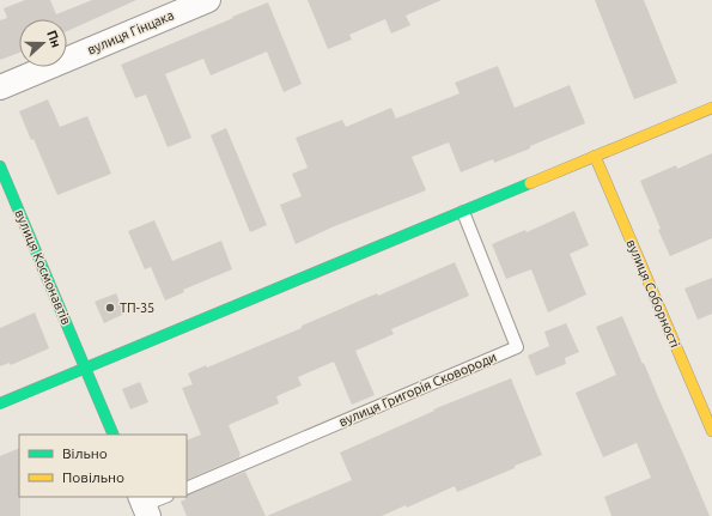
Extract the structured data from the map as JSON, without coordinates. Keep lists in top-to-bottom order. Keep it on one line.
{"streets":{"main road":["вулиця Космонавтів","вулиця Соборності"],"street":["вулиця Гінцака"],"lane":["вулиця Григорія Сковороди"]},"places":["ТП-35"],"legend":["Вільно","Повільно"],"north":"right"}
